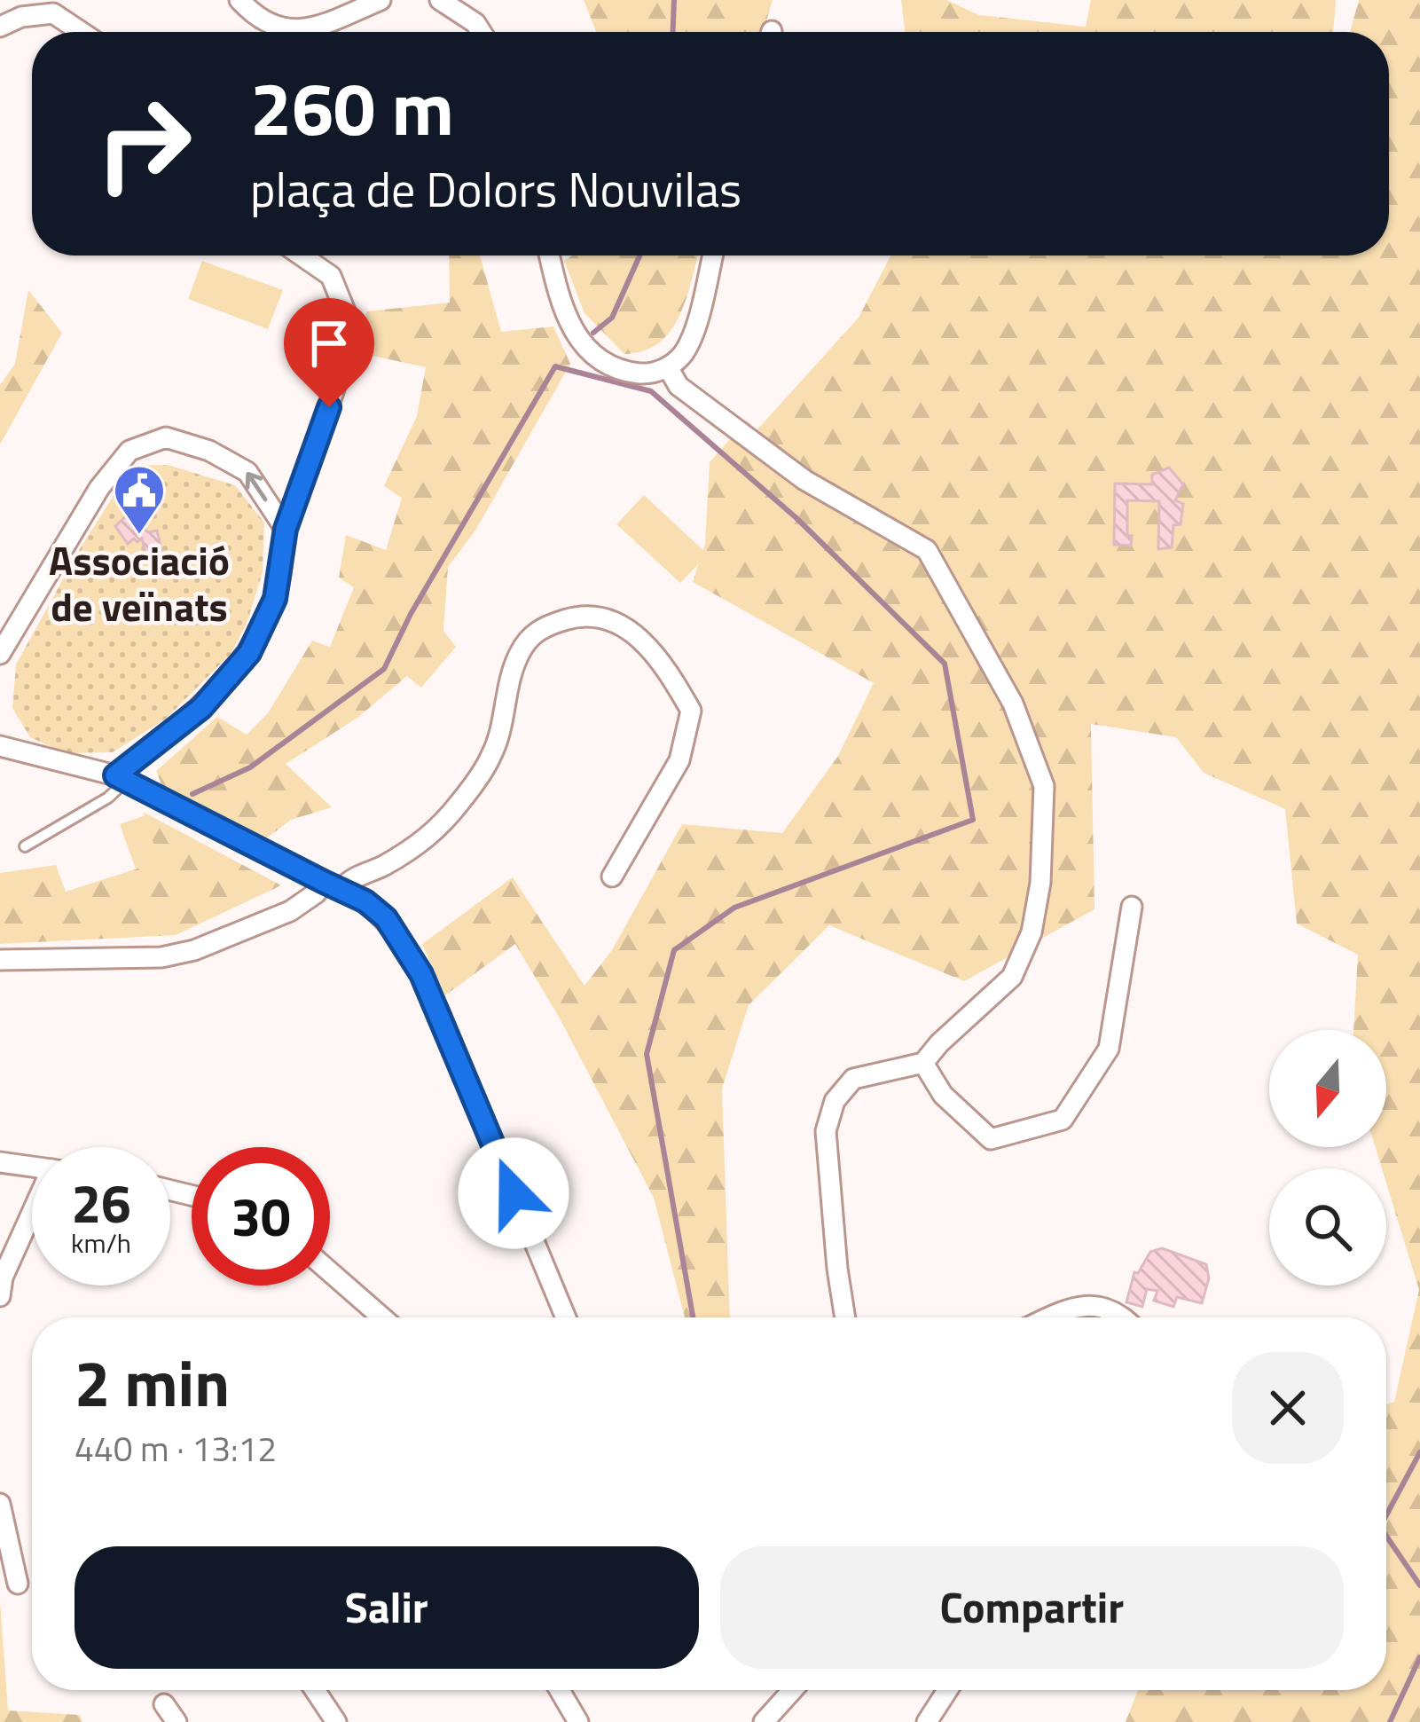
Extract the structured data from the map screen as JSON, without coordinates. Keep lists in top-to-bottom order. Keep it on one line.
{"places":{"public building":["Associació de veïnats"]},"north":"bottom","page":{"turn":["260 m","plaça de Dolors Nouvilas"],"speed":"26 km/h","limit":"30","heading":["2 min","440 m · 13:12"],"buttons":["Salir","Compartir"]}}
